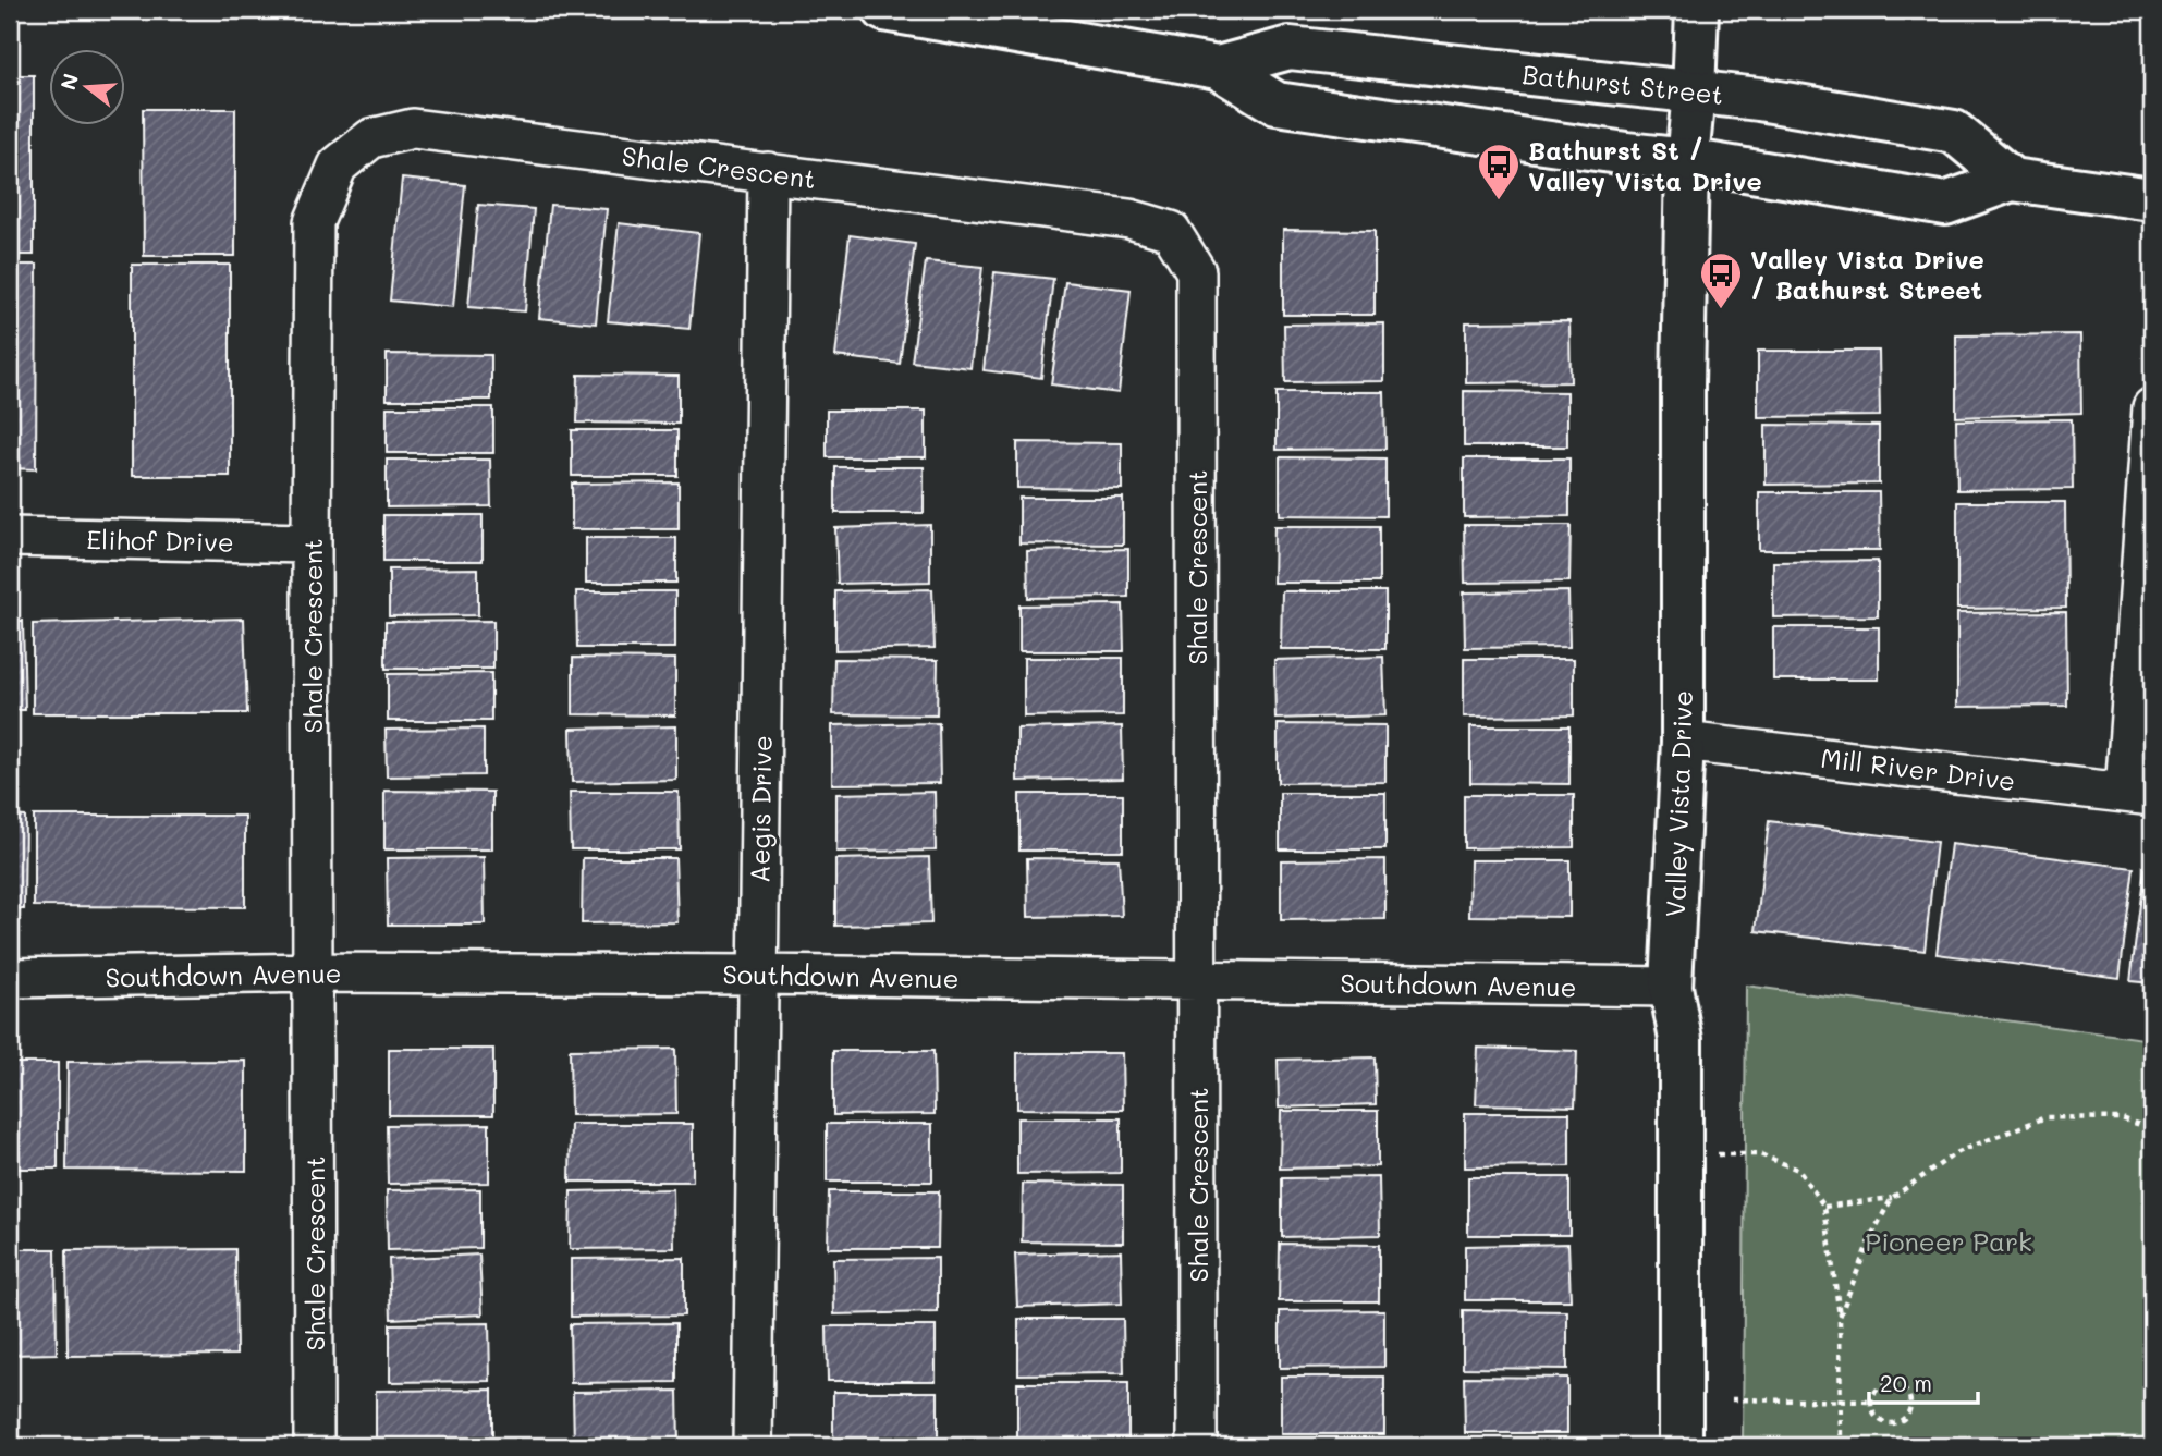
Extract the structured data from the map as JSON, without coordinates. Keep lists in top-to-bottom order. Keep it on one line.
{"streets":{"main road":["Bathurst Street","Valley Vista Drive"],"street":["Shale Crescent","Elihof Drive","Mill River Drive","Aegis Drive","Southdown Avenue"]},"crossings":[["Bathurst Street","Valley Vista Drive"],["Shale Crescent","Elihof Drive"],["Shale Crescent","Aegis Drive"],["Shale Crescent","Southdown Avenue"],["Mill River Drive","Valley Vista Drive"],["Valley Vista Drive","Southdown Avenue"],["Aegis Drive","Southdown Avenue"]],"parks":["Pioneer Park"],"places":{"bus stop":["Bathurst St / Valley Vista Drive","Valley Vista Drive / Bathurst Street"]},"scale_bar":"20 m","north":"left"}
